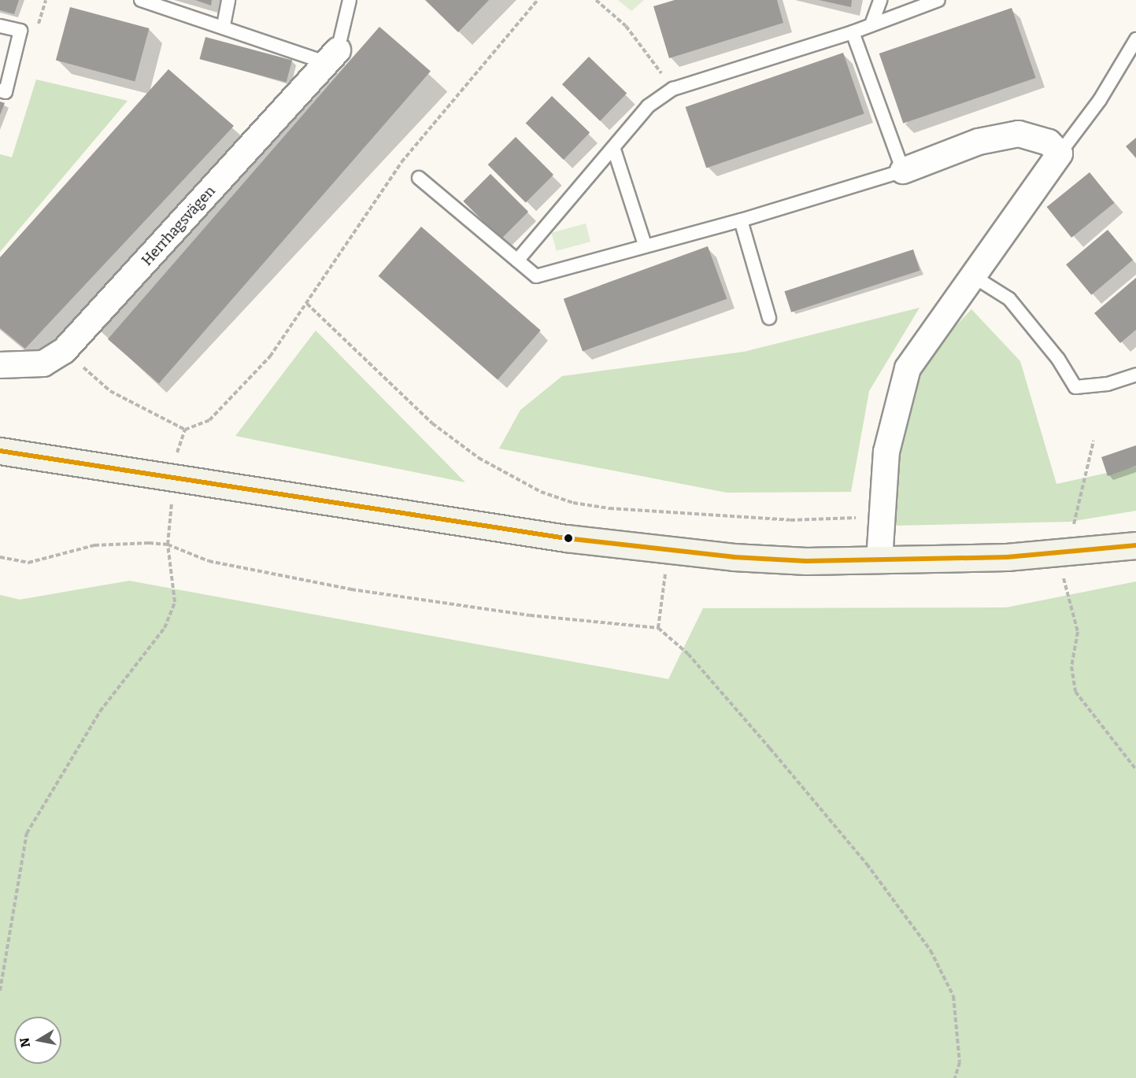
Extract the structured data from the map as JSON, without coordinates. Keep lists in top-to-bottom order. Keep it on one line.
{"streets":{"street":["Herrhagsvägen"]},"north":"left"}
